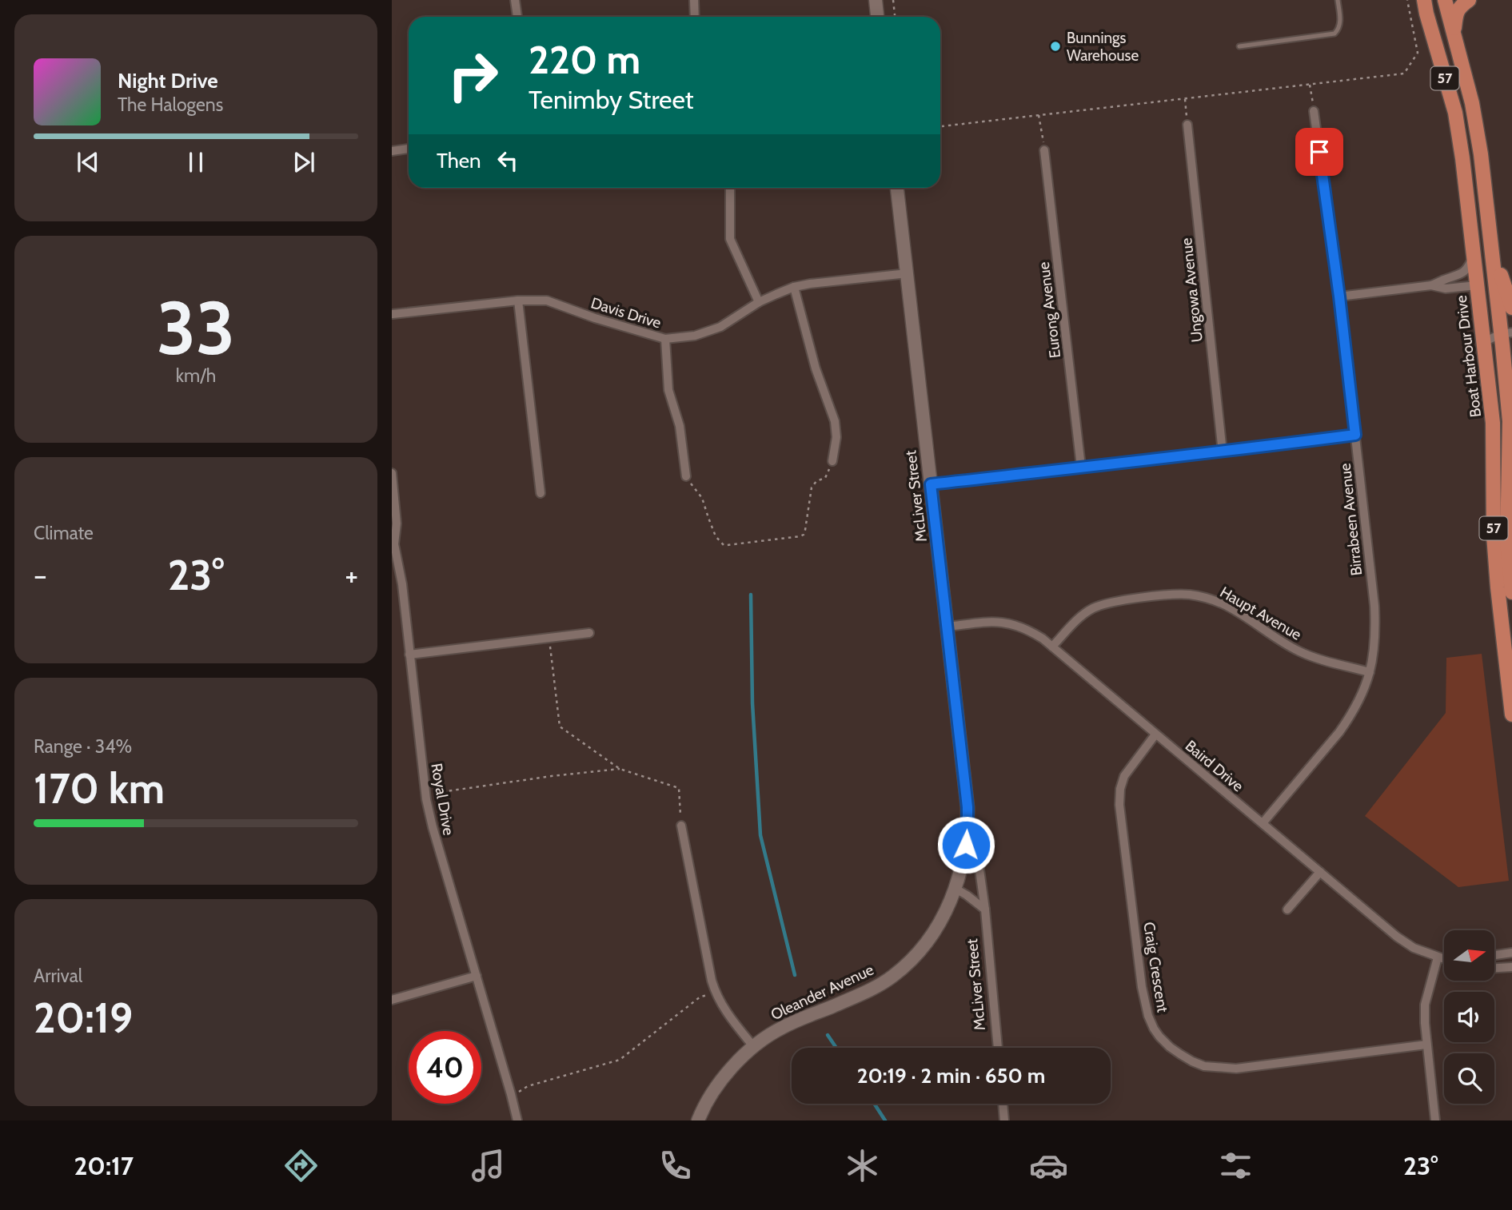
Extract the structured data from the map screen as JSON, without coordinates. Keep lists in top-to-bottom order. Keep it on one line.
{"streets":{"main road":["57","Boat Harbour Drive"],"street":["Ungowa Avenue","Eurong Avenue","Davis Drive","McLiver Street","Birrabeen Avenue","Haupt Avenue","Baird Drive","Royal Drive","Craig Crescent","Oleander Avenue"]},"crossings":[["Davis Drive","McLiver Street"],["McLiver Street","Baird Drive"],["McLiver Street","Oleander Avenue"],["Birrabeen Avenue","Haupt Avenue"],["Birrabeen Avenue","Baird Drive"],["Haupt Avenue","Baird Drive"],["Baird Drive","Craig Crescent"]],"places":["Bunnings Warehouse"],"north":"right","page":{"turn":["220 m","Tenimby Street"],"song":["Night Drive","The Halogens"],"then":"Then","tile":[["33","km/h"],"Climate",["Range · 34%","170 km"],["Arrival","20:19"]],"heat":["−","23°","+"],"limit":"40","trip":"20:19 · 2 min · 650 m","tabs":["20:17","23°"]}}
